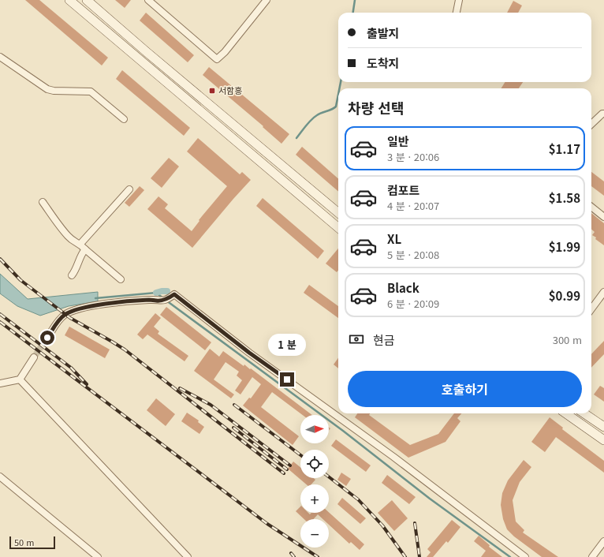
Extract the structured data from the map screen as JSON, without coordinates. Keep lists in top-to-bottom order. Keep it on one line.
{"places":{"transit":["서함흥"]},"scale_bar":"50 m","north":"right","page":{"banner":["출발지","도착지"],"heading":"차량 선택","list":[{"name":"일반","note":"3 분 · 20:06","value":"$1.17"},{"name":"컴포트","note":"4 분 · 20:07","value":"$1.58"},{"name":"XL","note":"5 분 · 20:08","value":"$1.99"},{"name":"Black","note":"6 분 · 20:09","value":"$0.99"}],"pay":["현금","300 m"],"bubble":"1 분","buttons":"호출하기","map_buttons":["+","−"],"scale":"50 m"}}
